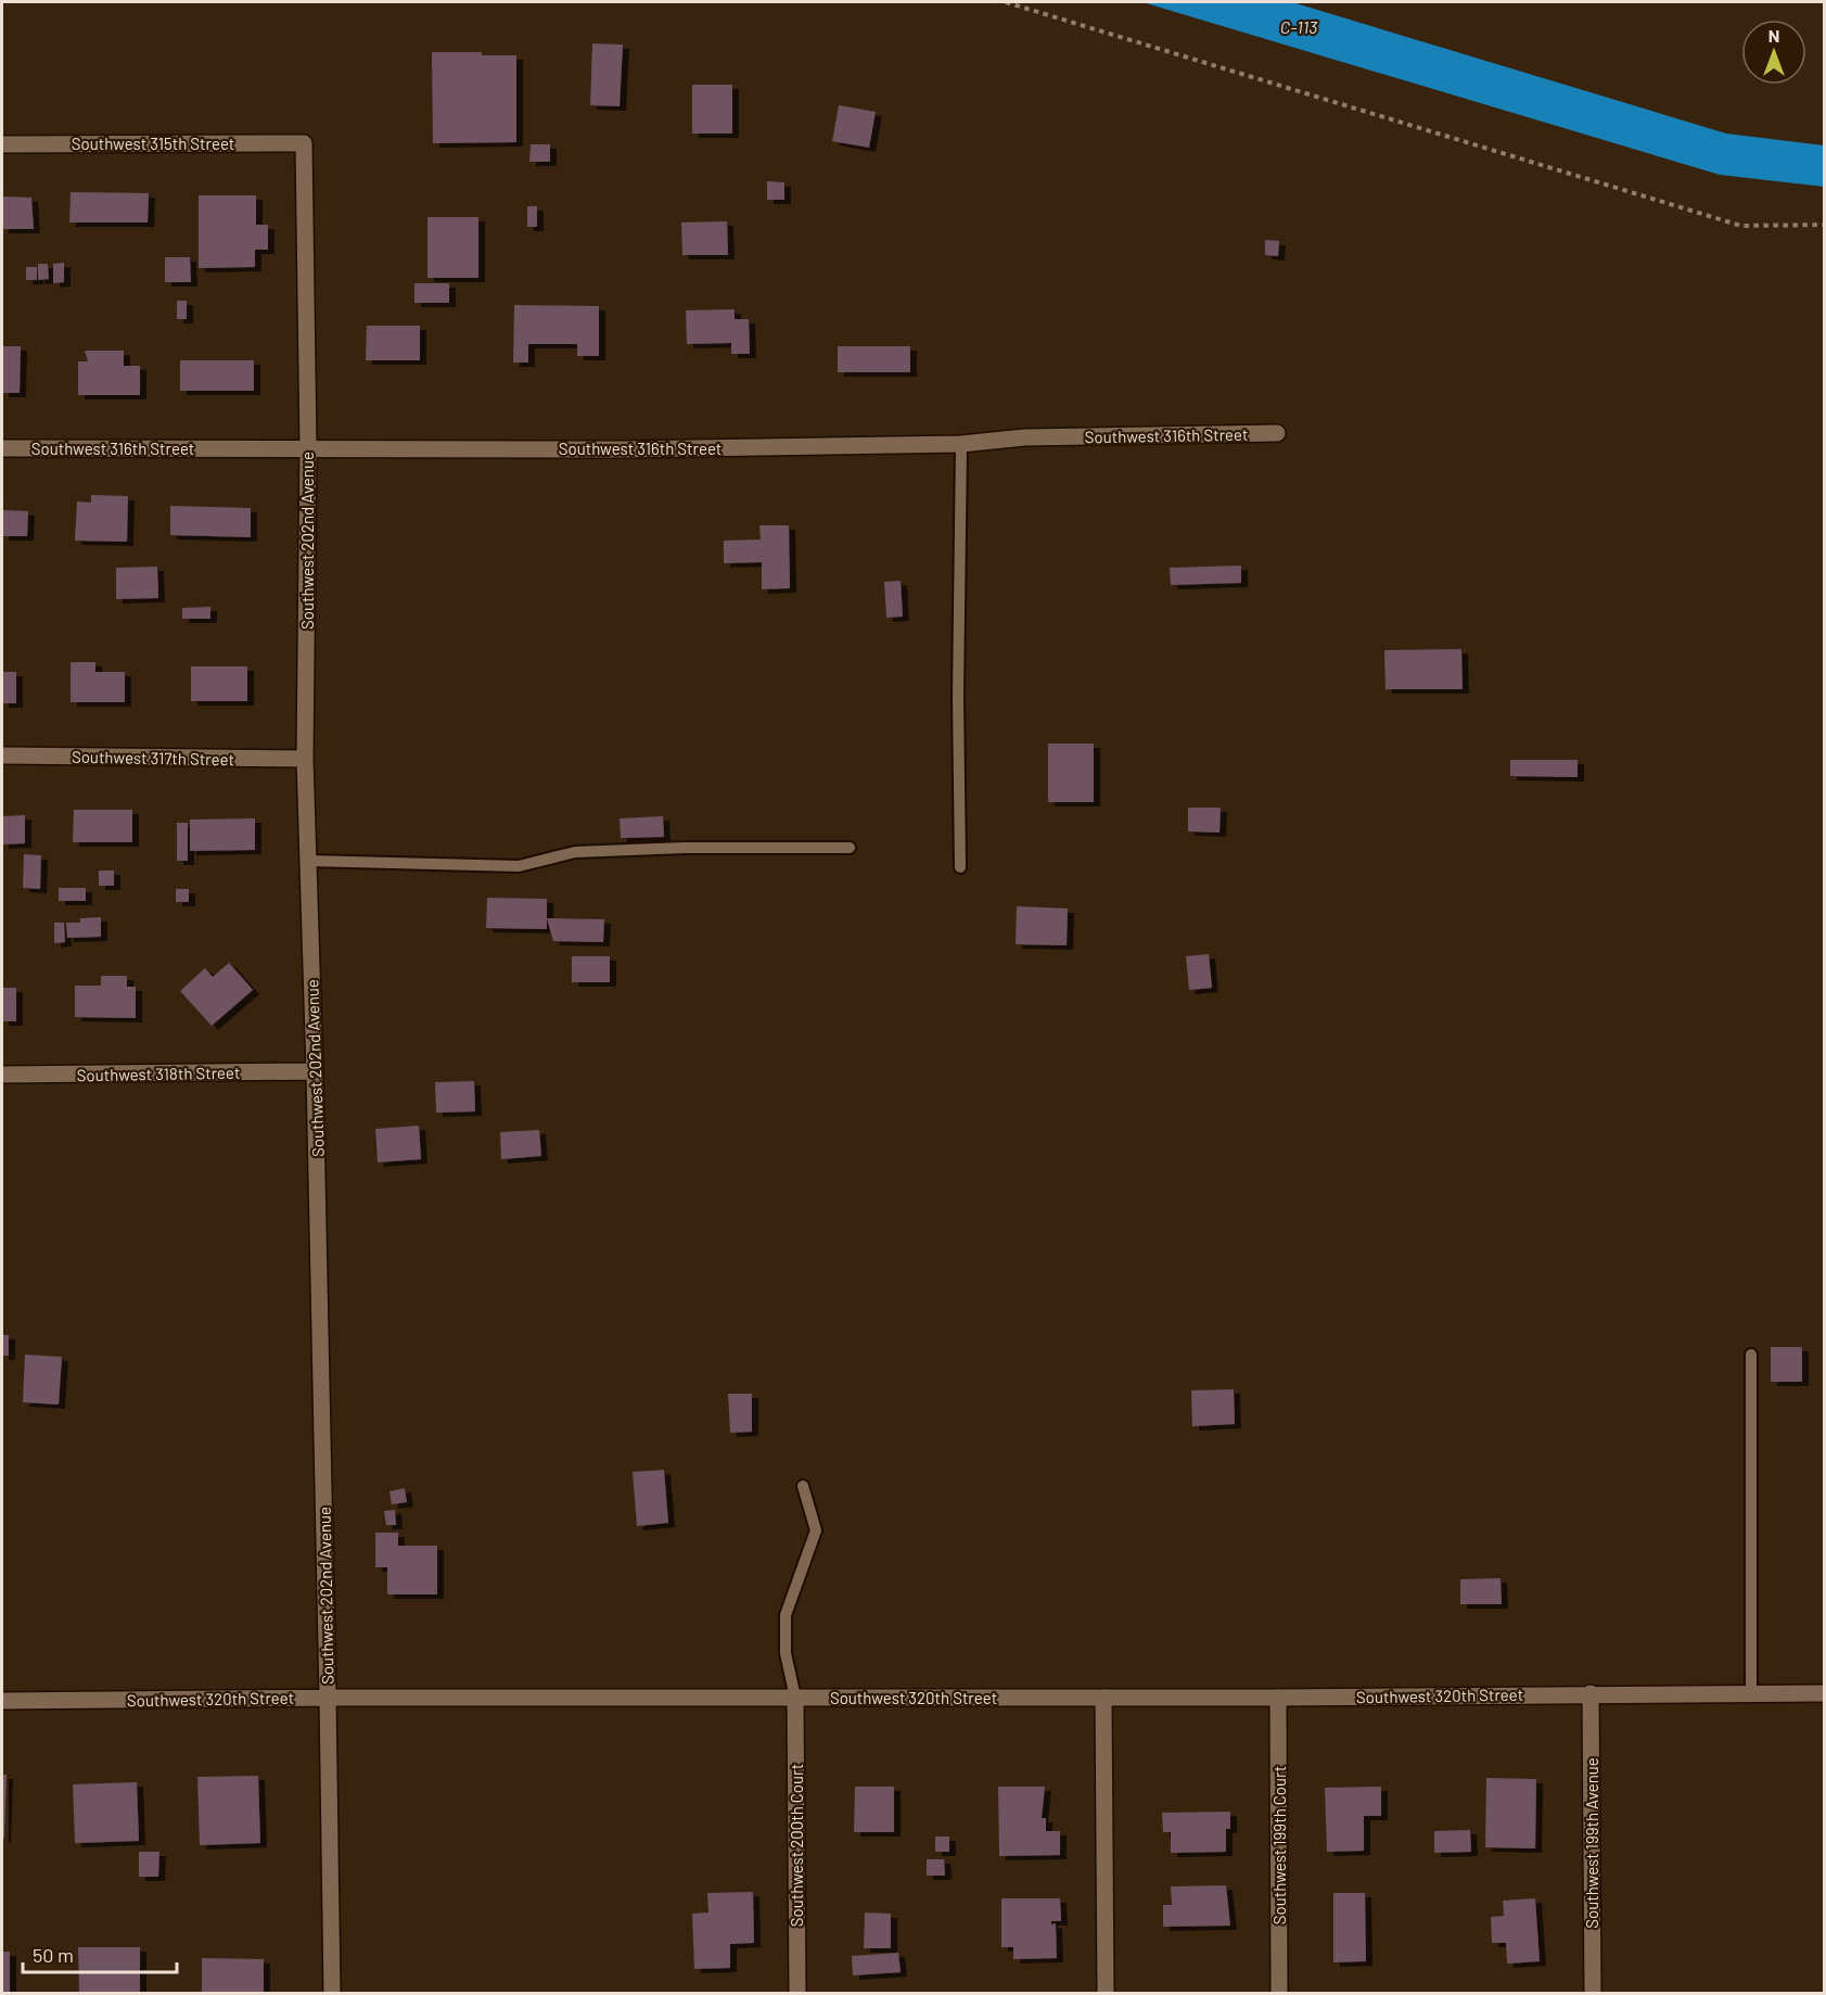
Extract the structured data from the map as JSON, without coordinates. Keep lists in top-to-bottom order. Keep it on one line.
{"streets":{"street":["Southwest 315th Street","Southwest 316th Street","Southwest 202nd Avenue","Southwest 317th Street","Southwest 318th Street","Southwest 320th Street","Southwest 199th Avenue","Southwest 200th Court","Southwest 199th Court"]},"crossings":[["Southwest 315th Street","Southwest 202nd Avenue"],["Southwest 316th Street","Southwest 202nd Avenue"],["Southwest 202nd Avenue","Southwest 317th Street"],["Southwest 202nd Avenue","Southwest 318th Street"],["Southwest 202nd Avenue","Southwest 320th Street"],["Southwest 320th Street","Southwest 199th Avenue"],["Southwest 320th Street","Southwest 200th Court"],["Southwest 320th Street","Southwest 199th Court"]],"water":["C-113"],"scale_bar":"50 m","north":"top"}
